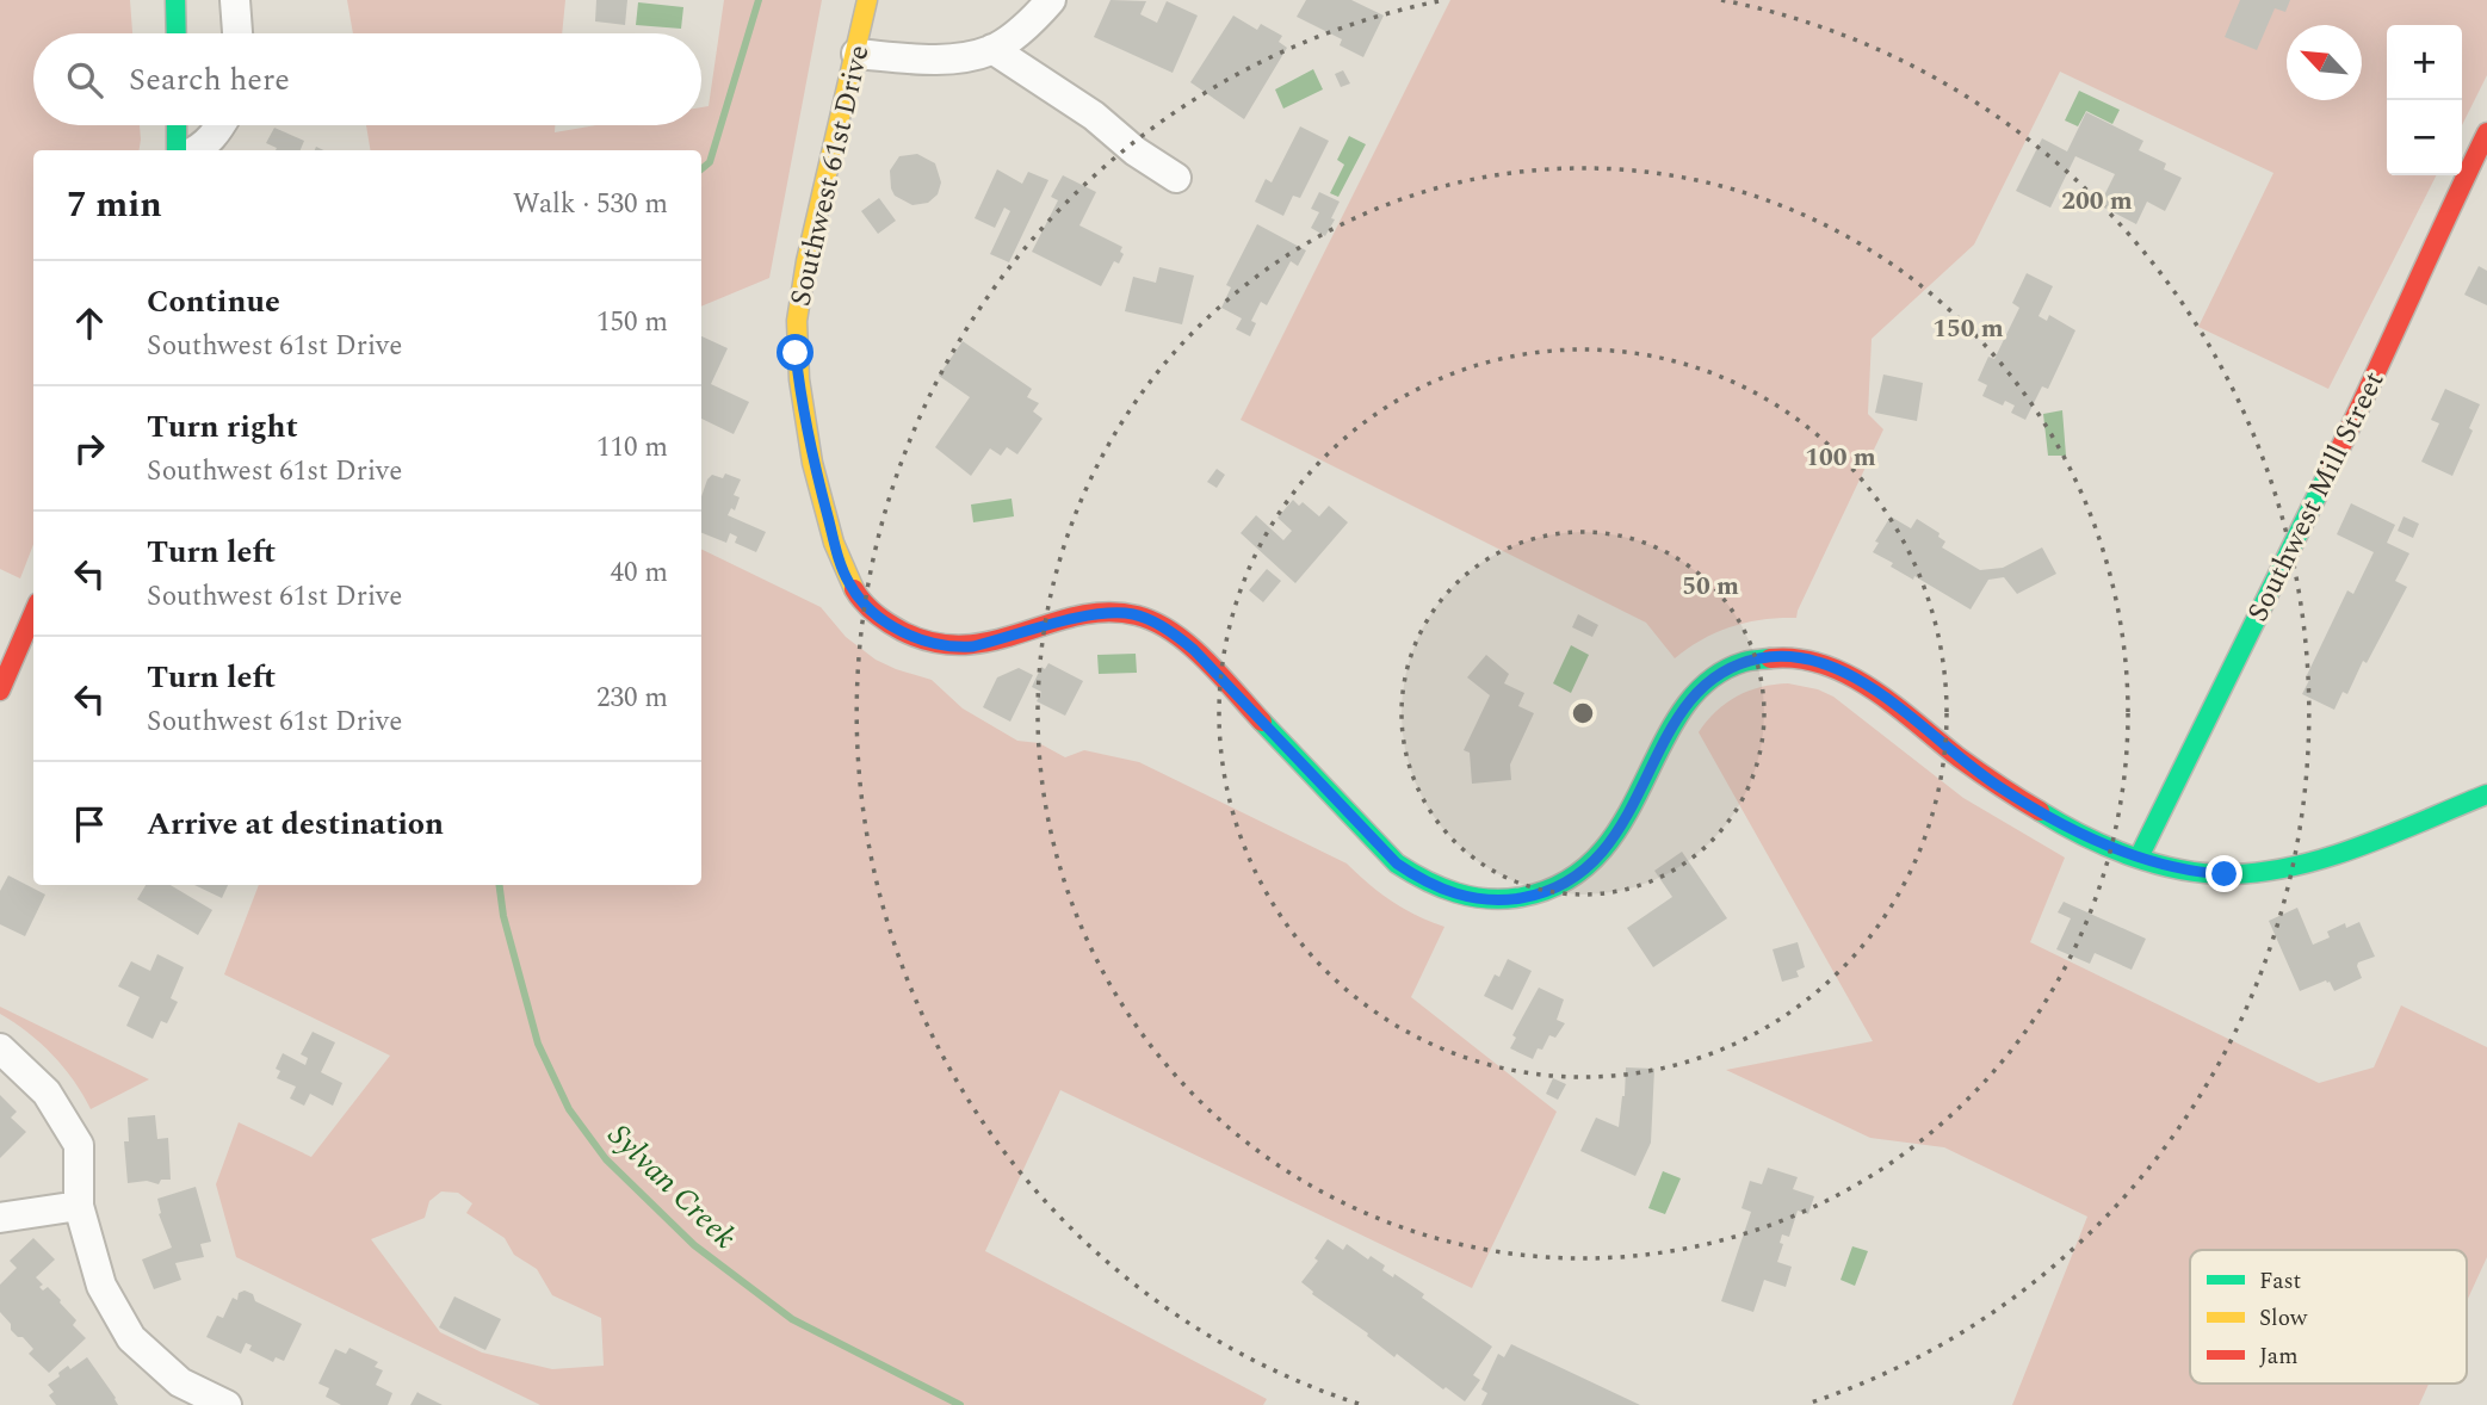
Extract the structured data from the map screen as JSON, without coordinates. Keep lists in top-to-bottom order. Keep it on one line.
{"streets":{"street":["Southwest 61st Drive","Southwest Mill Street"]},"crossings":[["Southwest 61st Drive","Southwest Mill Street"]],"water":["Sylvan Creek"],"legend":["Fast","Slow","Jam"],"north":"top left","page":{"map_buttons":["+","−"],"search":"Search here","heading":["7 min","Walk · 530 m"],"list":[["Continue","Southwest 61st Drive","150 m"],["Turn right","Southwest 61st Drive","110 m"],["Turn left","Southwest 61st Drive","40 m"],["Turn left","Southwest 61st Drive","230 m"],"Arrive at destination"]},"rings":["200 m","150 m","100 m","50 m"]}
